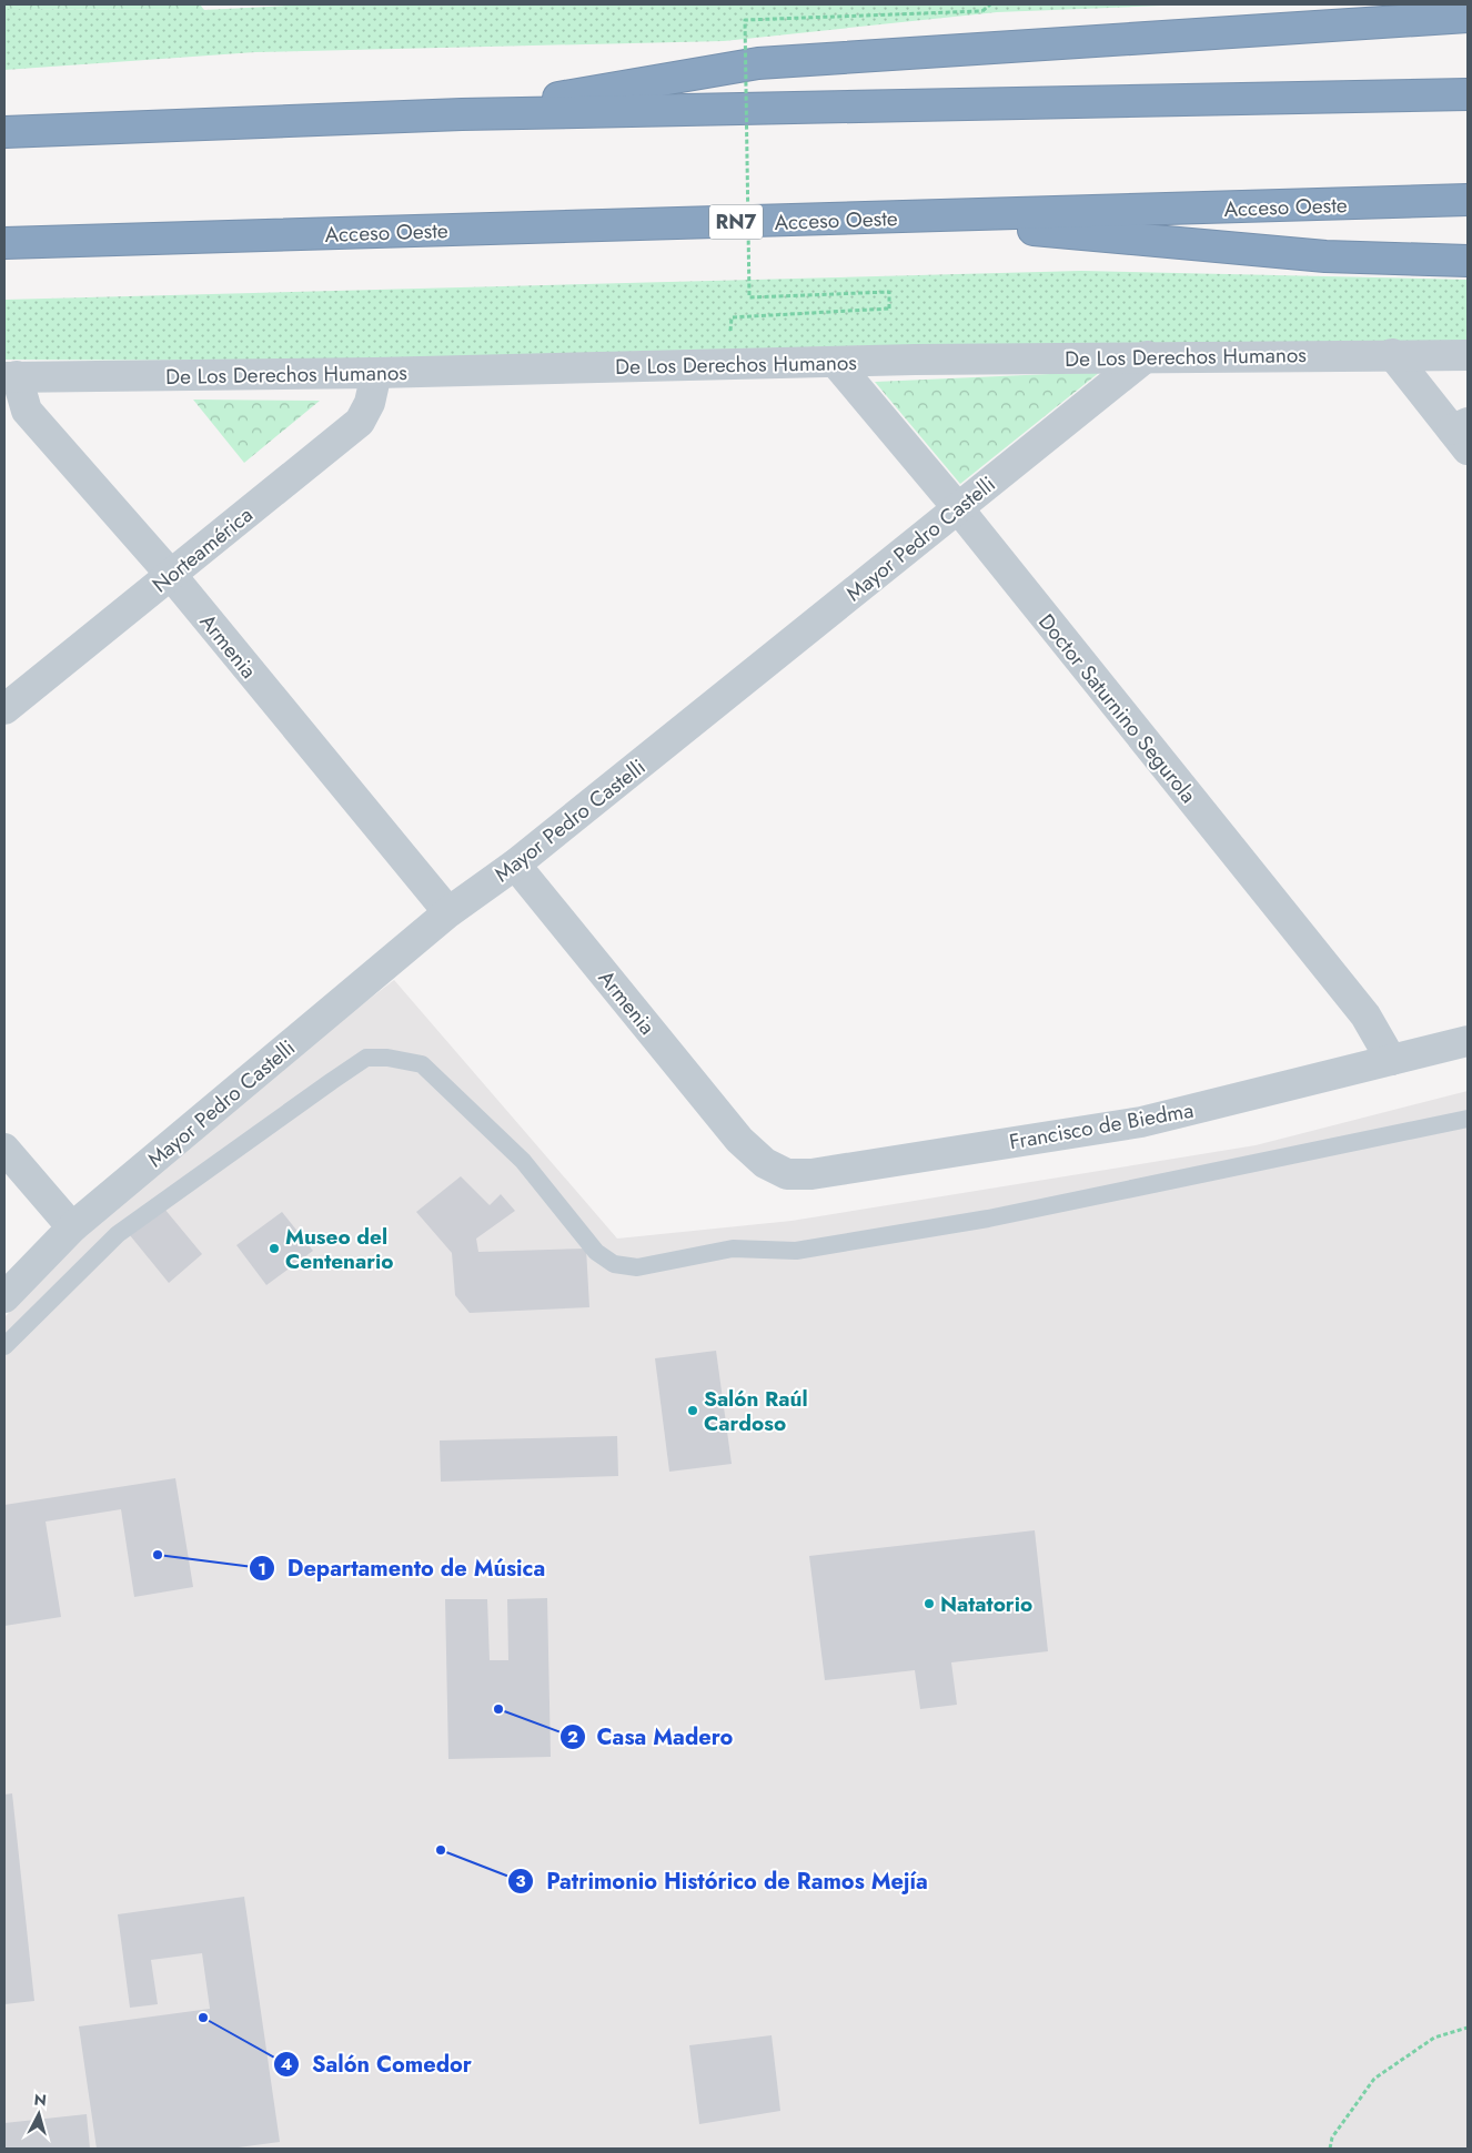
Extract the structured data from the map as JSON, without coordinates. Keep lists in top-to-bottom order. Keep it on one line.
{"streets":{"highway":["Acceso Oeste","RN7"],"street":["De Los Derechos Humanos","Mayor Pedro Castelli","Norteamérica","Armenia","Doctor Saturnino Segurola","Francisco de Biedma"]},"crossings":[["De Los Derechos Humanos","Mayor Pedro Castelli"],["De Los Derechos Humanos","Norteamérica"],["De Los Derechos Humanos","Armenia"],["De Los Derechos Humanos","Doctor Saturnino Segurola"],["Mayor Pedro Castelli","Armenia"],["Mayor Pedro Castelli","Doctor Saturnino Segurola"],["Norteamérica","Armenia"],["Armenia","Francisco de Biedma"],["Doctor Saturnino Segurola","Francisco de Biedma"]],"places":["Museo del Centenario","Salón Raúl Cardoso","Departamento de Música","Natatorio","Casa Madero","Patrimonio Histórico de Ramos Mejía","Salón Comedor"],"north":"top"}
